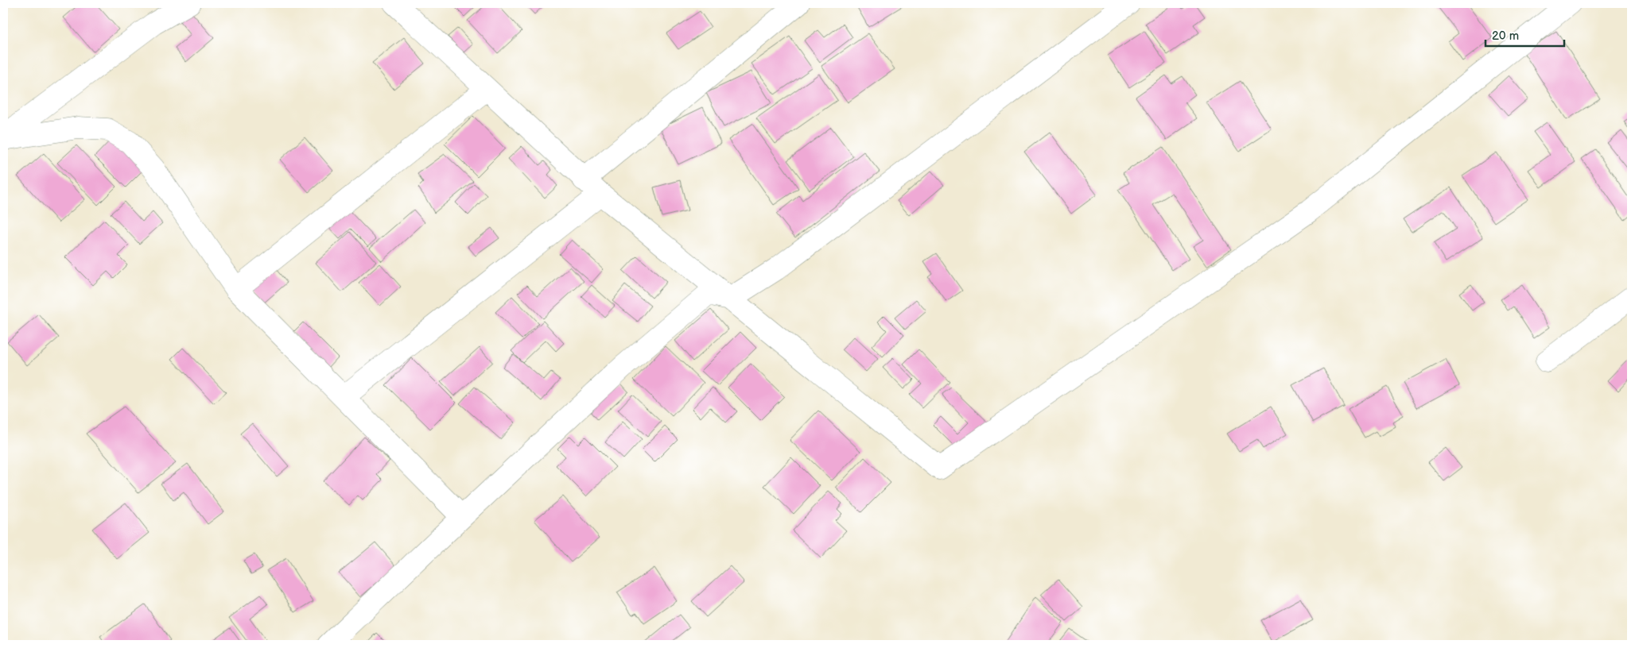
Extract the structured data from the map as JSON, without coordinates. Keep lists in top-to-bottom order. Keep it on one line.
{"scale_bar":"20 m"}
